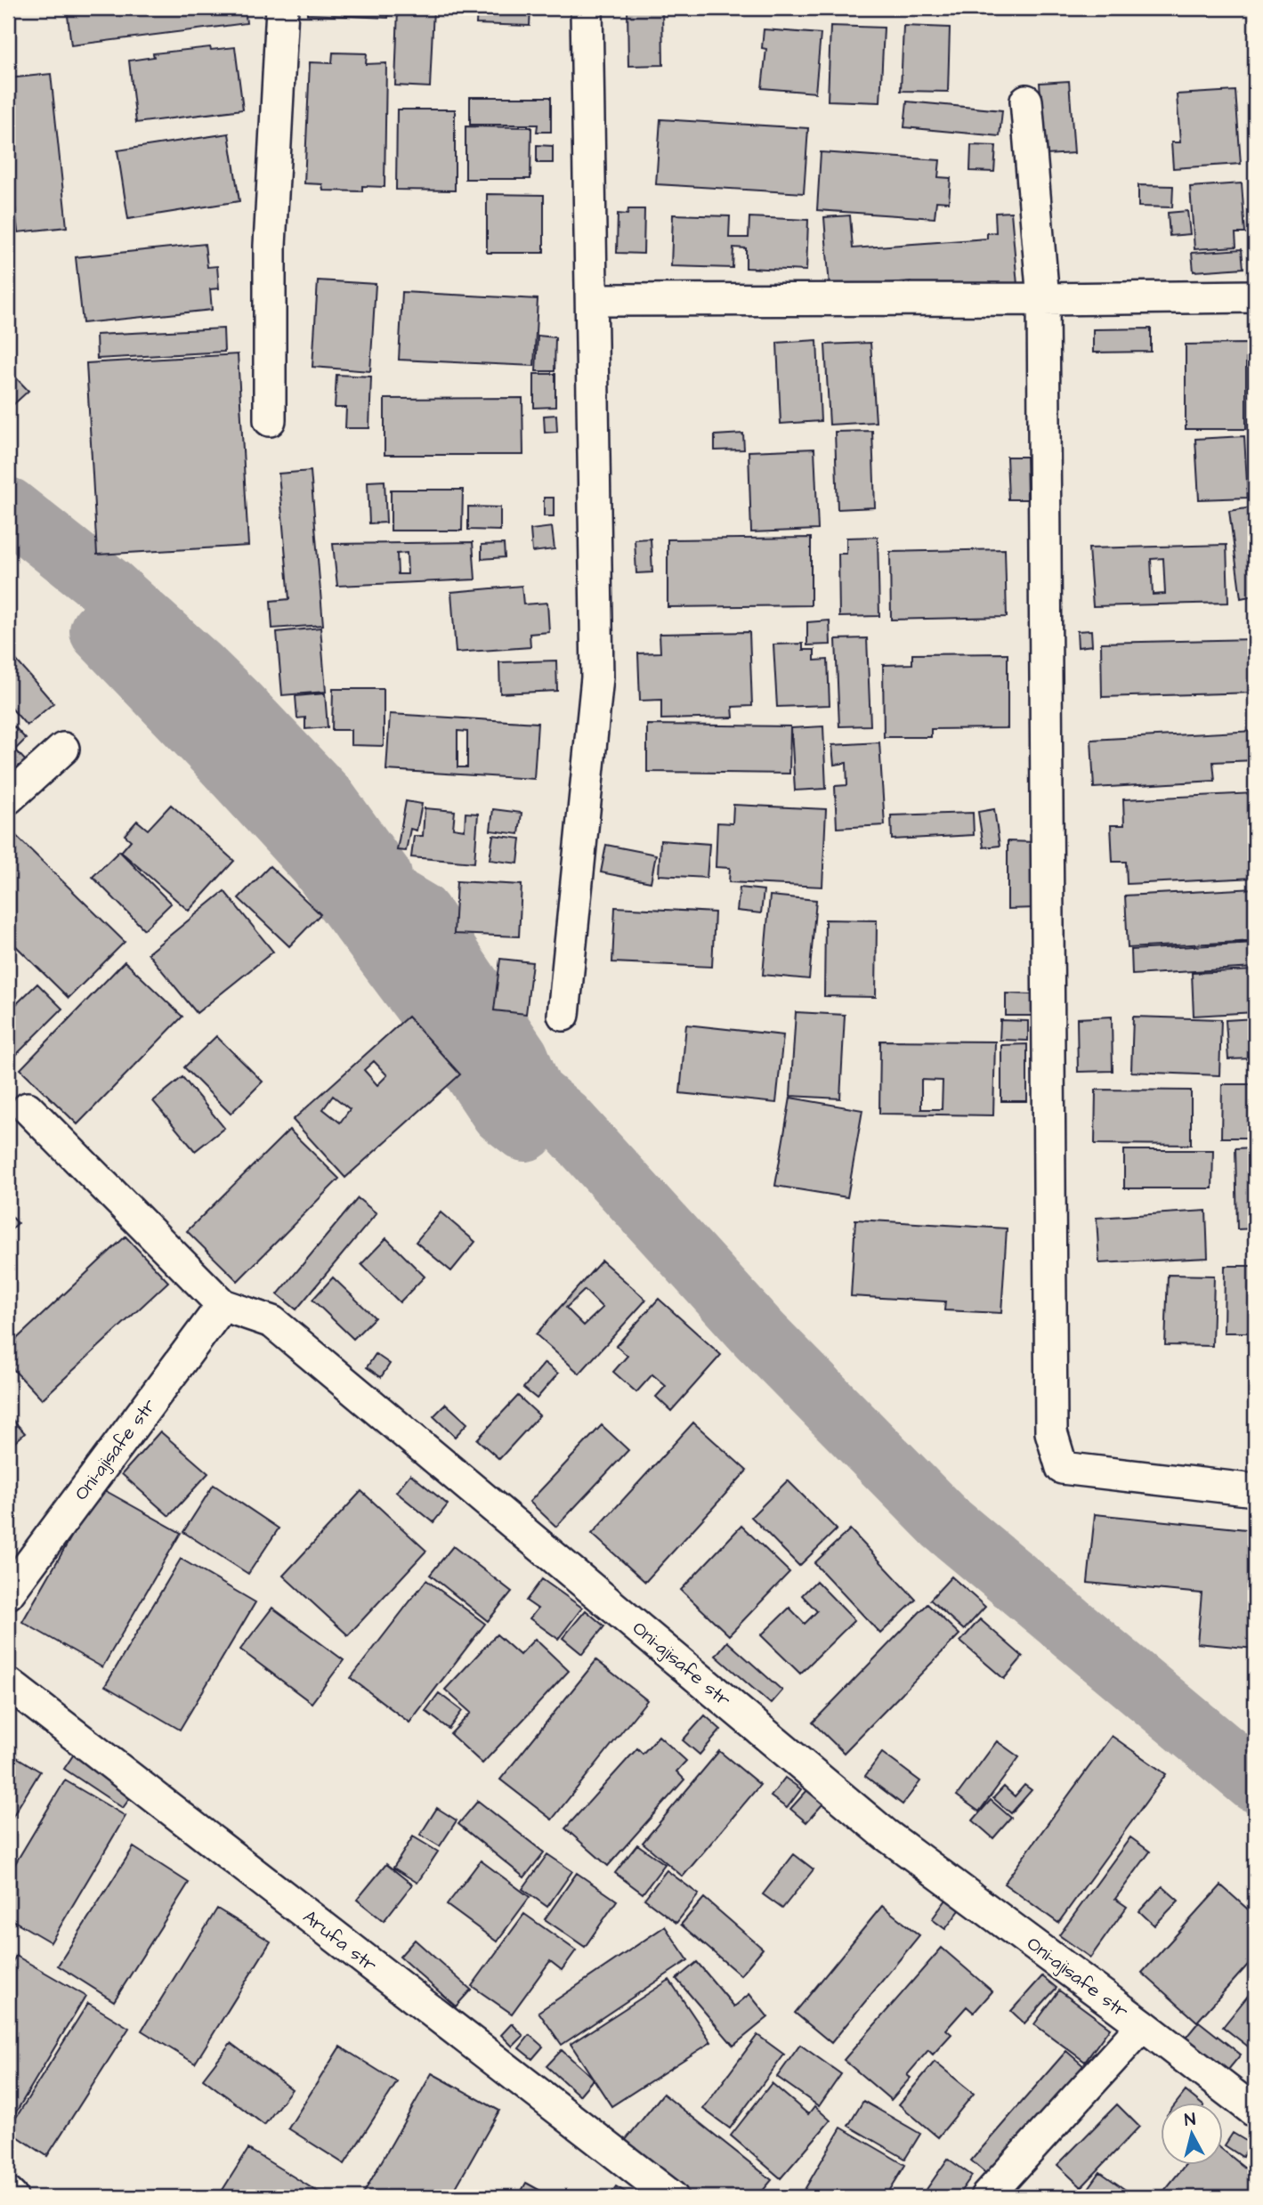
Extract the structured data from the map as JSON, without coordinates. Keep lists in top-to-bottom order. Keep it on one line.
{"streets":{"street":["Oni-ajisafe str","Arufa str"]},"north":"top"}
